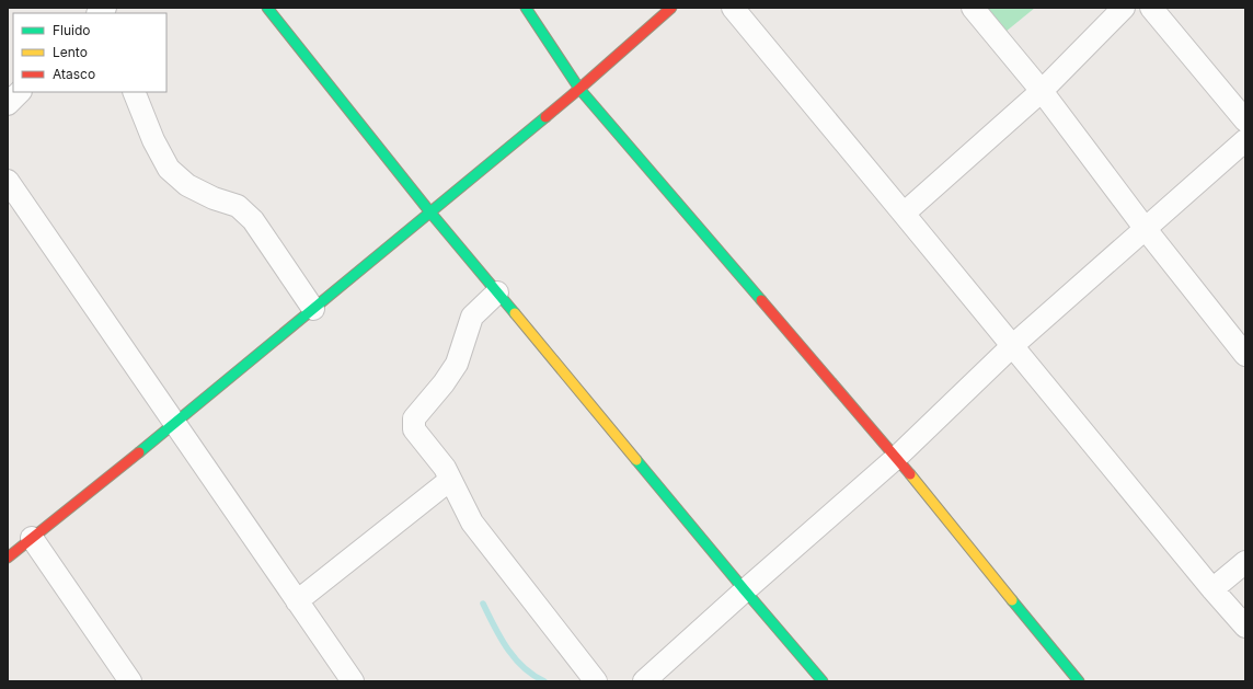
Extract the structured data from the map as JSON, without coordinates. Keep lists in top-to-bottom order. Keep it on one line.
{"legend":["Fluido","Lento","Atasco"]}
